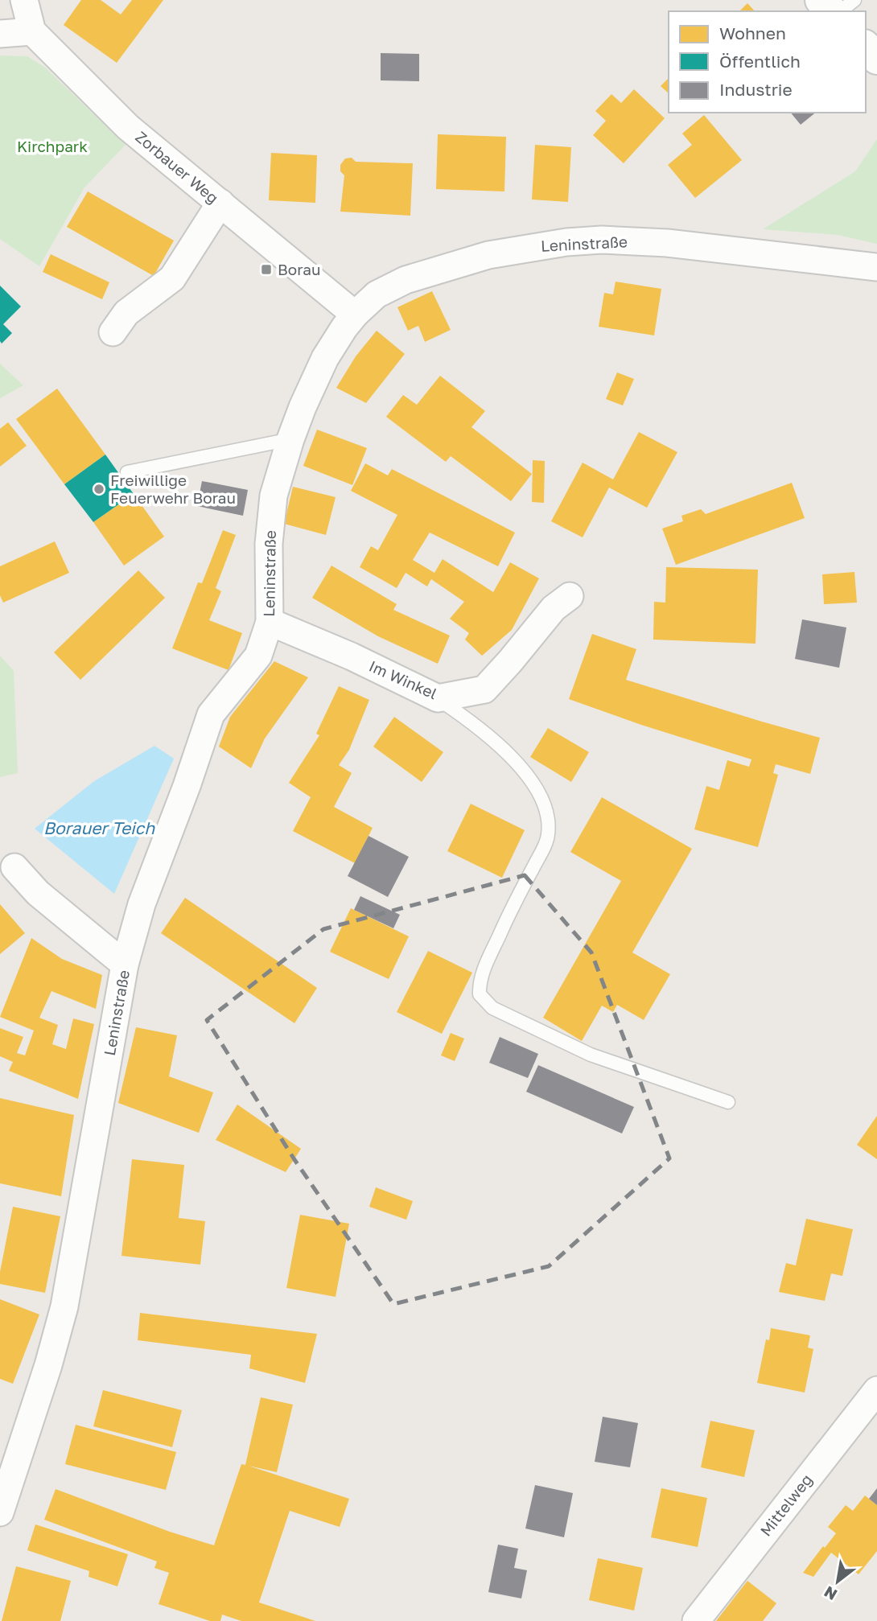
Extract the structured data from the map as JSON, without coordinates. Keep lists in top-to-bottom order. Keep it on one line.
{"streets":{"street":["Zorbauer Weg","Leninstraße","Im Winkel","Mittelweg"]},"crossings":[["Zorbauer Weg","Leninstraße"],["Leninstraße","Im Winkel"]],"water":["Borauer Teich"],"parks":["Kirchpark"],"places":{"transit":["Borau"],"other":["Freiwillige Feuerwehr Borau"]},"legend":["Wohnen","Öffentlich","Industrie"],"north":"bottom left"}
